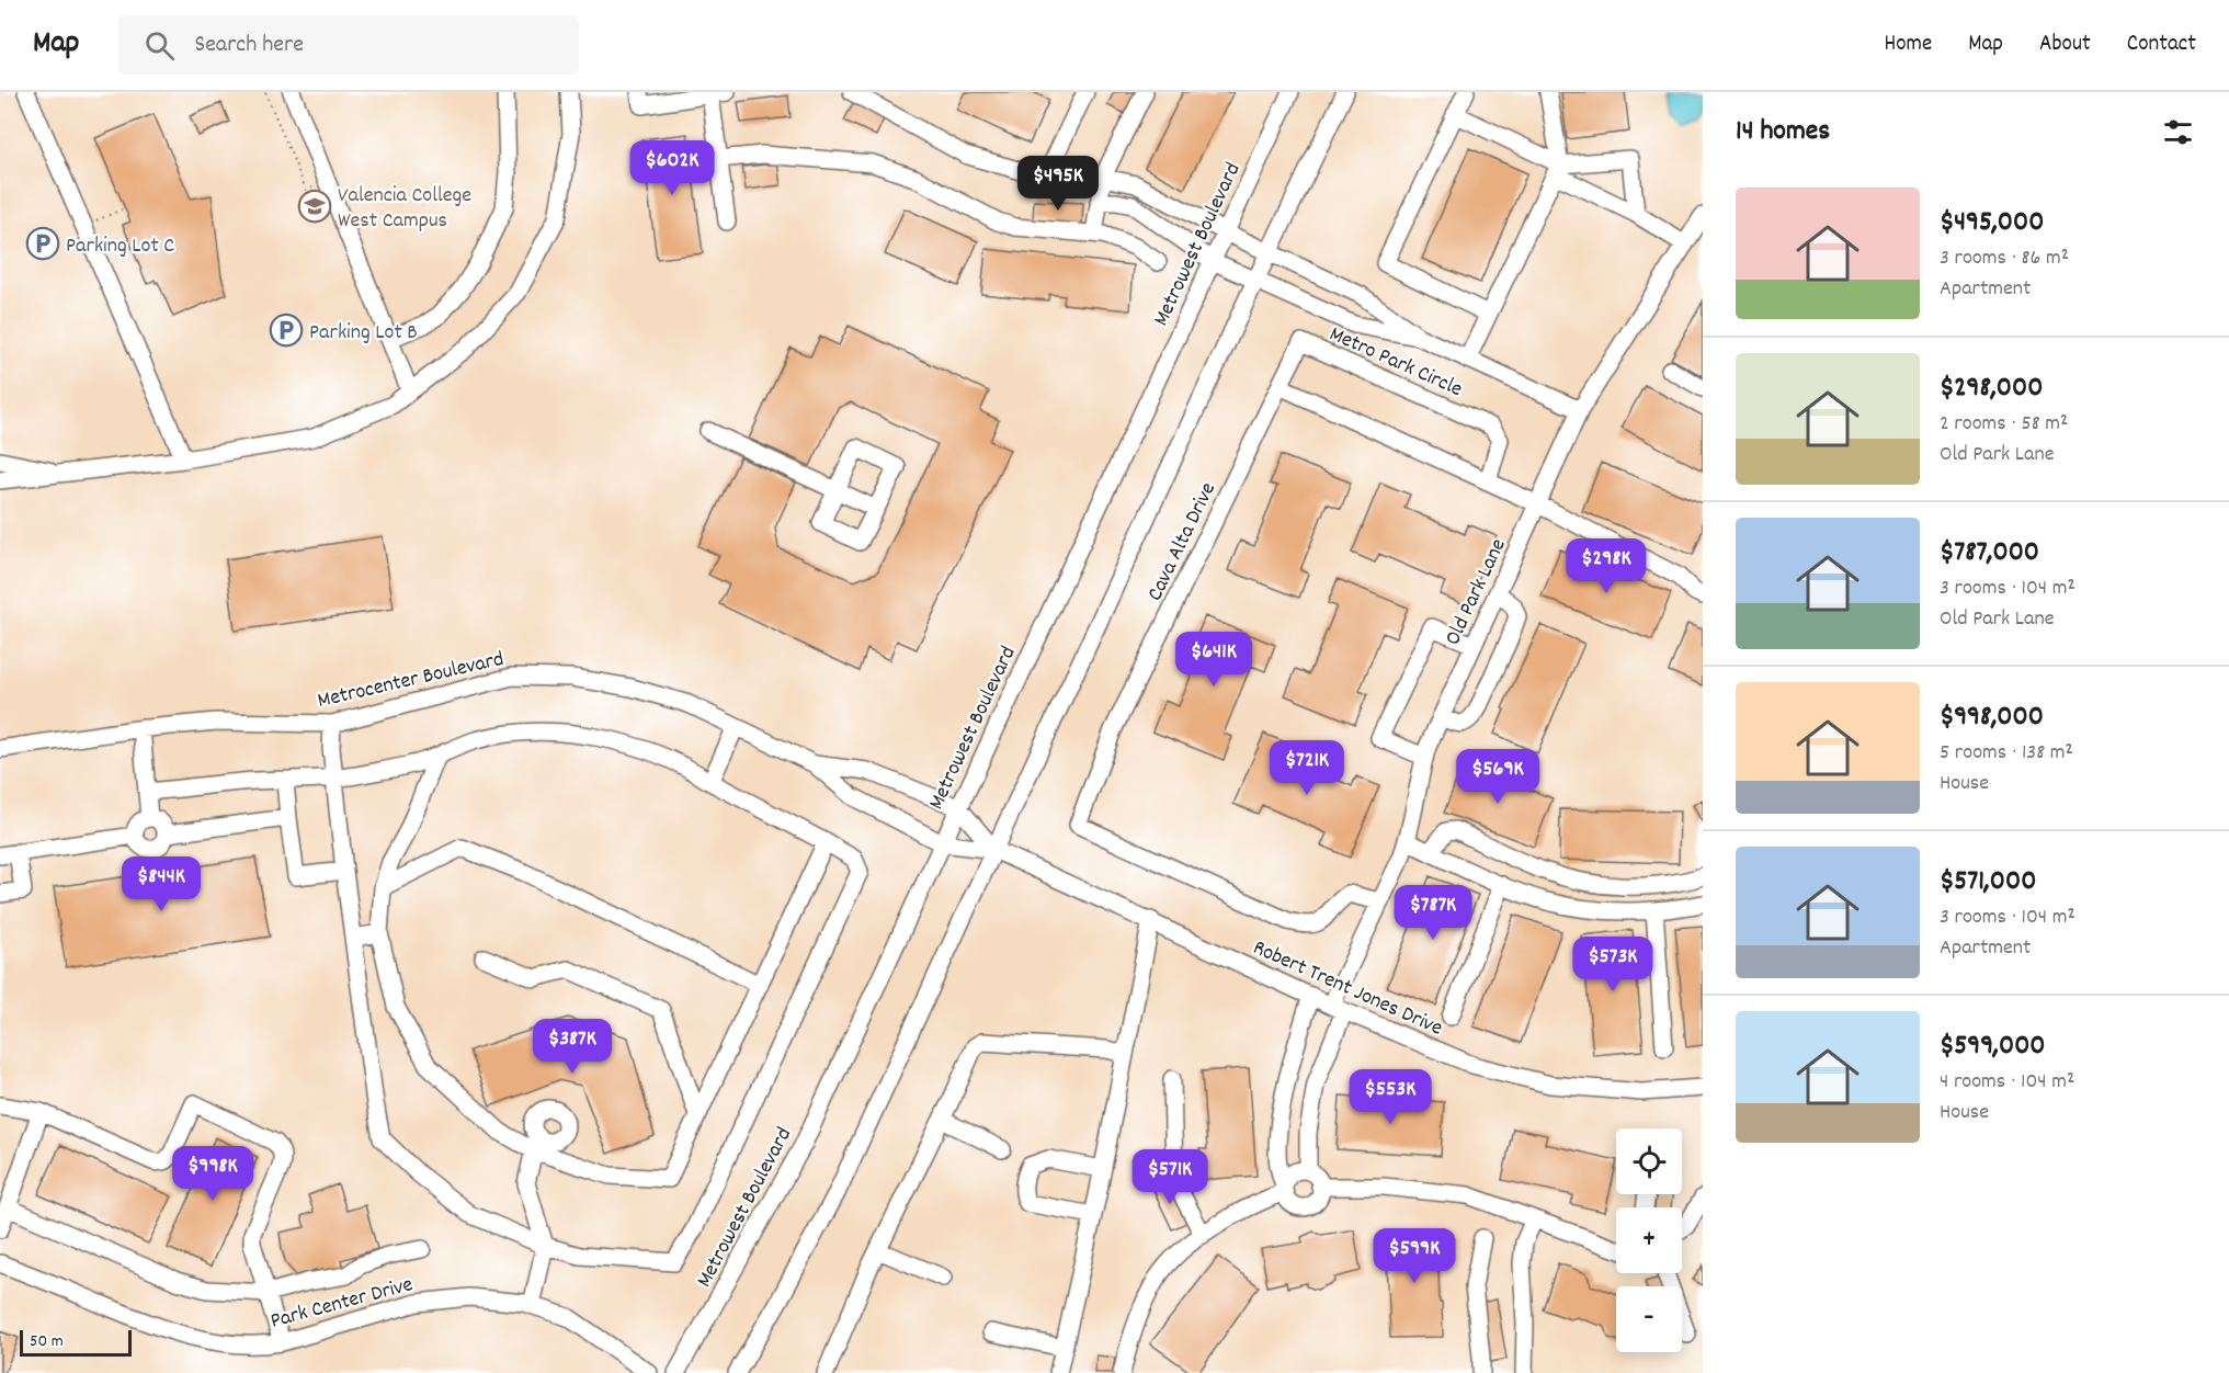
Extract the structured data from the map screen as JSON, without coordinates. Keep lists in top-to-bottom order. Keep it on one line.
{"streets":{"street":["Metrowest Boulevard","Metro Park Circle","Cava Alta Drive","Old Park Lane","Metrocenter Boulevard","Robert Trent Jones Drive","Park Center Drive"]},"crossings":[["Metrowest Boulevard","Metro Park Circle"],["Metrowest Boulevard","Metrocenter Boulevard"],["Metrowest Boulevard","Robert Trent Jones Drive"],["Metro Park Circle","Cava Alta Drive"],["Metro Park Circle","Old Park Lane"],["Cava Alta Drive","Old Park Lane"],["Old Park Lane","Robert Trent Jones Drive"],["Metrocenter Boulevard","Robert Trent Jones Drive"]],"places":{"school or university":["Valencia College West Campus"],"parking":["Parking Lot C","Parking Lot B"]},"scale_bar":"50 m","page":{"header":"Map","search":"Search here","nav":["Home","Map","About","Contact"],"heading":"14 homes","price":["$602K","$495K","$298K","$641K","$721K","$569K","$844K","$787K","$573K","$387K","$553K","$998K","$571K","$599K"],"list":[{"name":"$495,000","note":"3 rooms · 86 m² · Apartment"},{"name":"$298,000","note":"2 rooms · 58 m² · Old Park Lane"},{"name":"$787,000","note":"3 rooms · 104 m² · Old Park Lane"},{"name":"$998,000","note":"5 rooms · 138 m² · House"},{"name":"$571,000","note":"3 rooms · 104 m² · Apartment"},{"name":"$599,000","note":"4 rooms · 104 m² · House"}],"map_buttons":["+","−"],"scale":"50 m"}}
